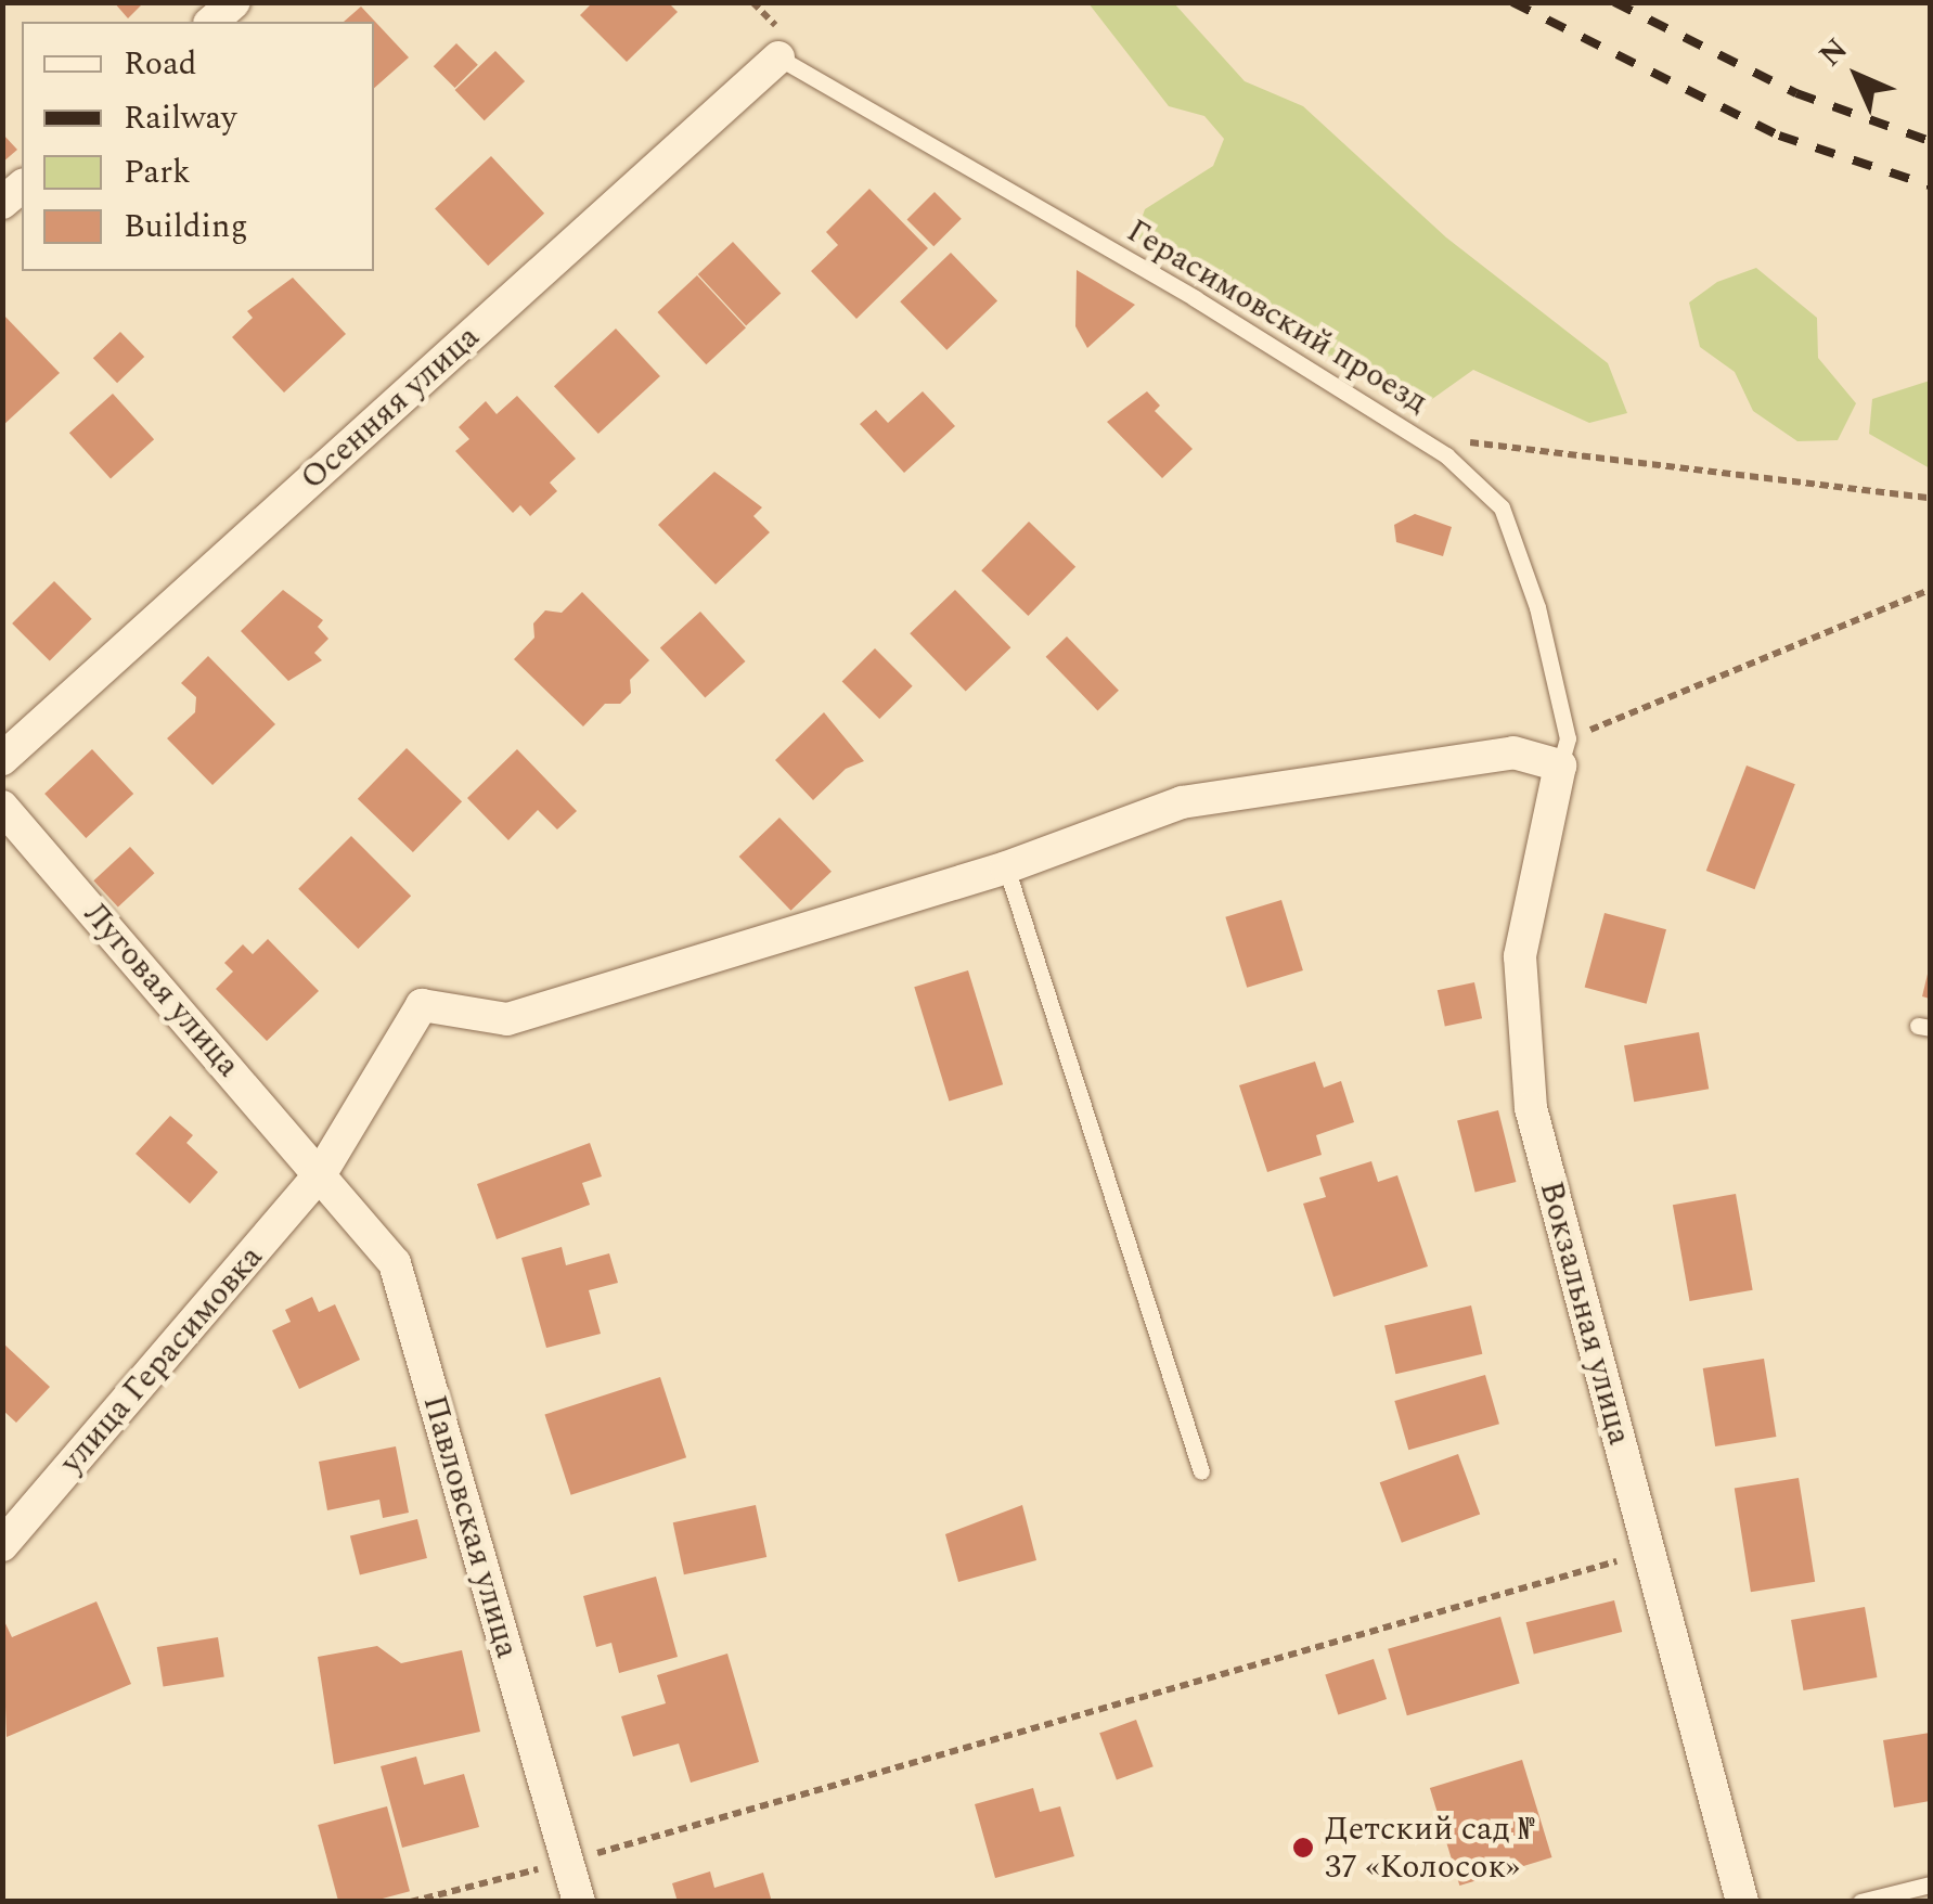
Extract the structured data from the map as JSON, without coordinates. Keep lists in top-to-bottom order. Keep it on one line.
{"streets":{"street":["Осенняя улица","Луговая улица","Вокзальная улица","улица Герасимовка","Павловская улица"],"lane":["Герасимовский проезд"]},"crossings":[["Герасимовский проезд","Осенняя улица"],["Герасимовский проезд","Вокзальная улица"],["Луговая улица","улица Герасимовка"],["Луговая улица","Павловская улица"],["улица Герасимовка","Павловская улица"]],"places":["Детский сад № 37 «Колосок»"],"legend":["Road","Railway","Park","Building"],"north":"top left"}
